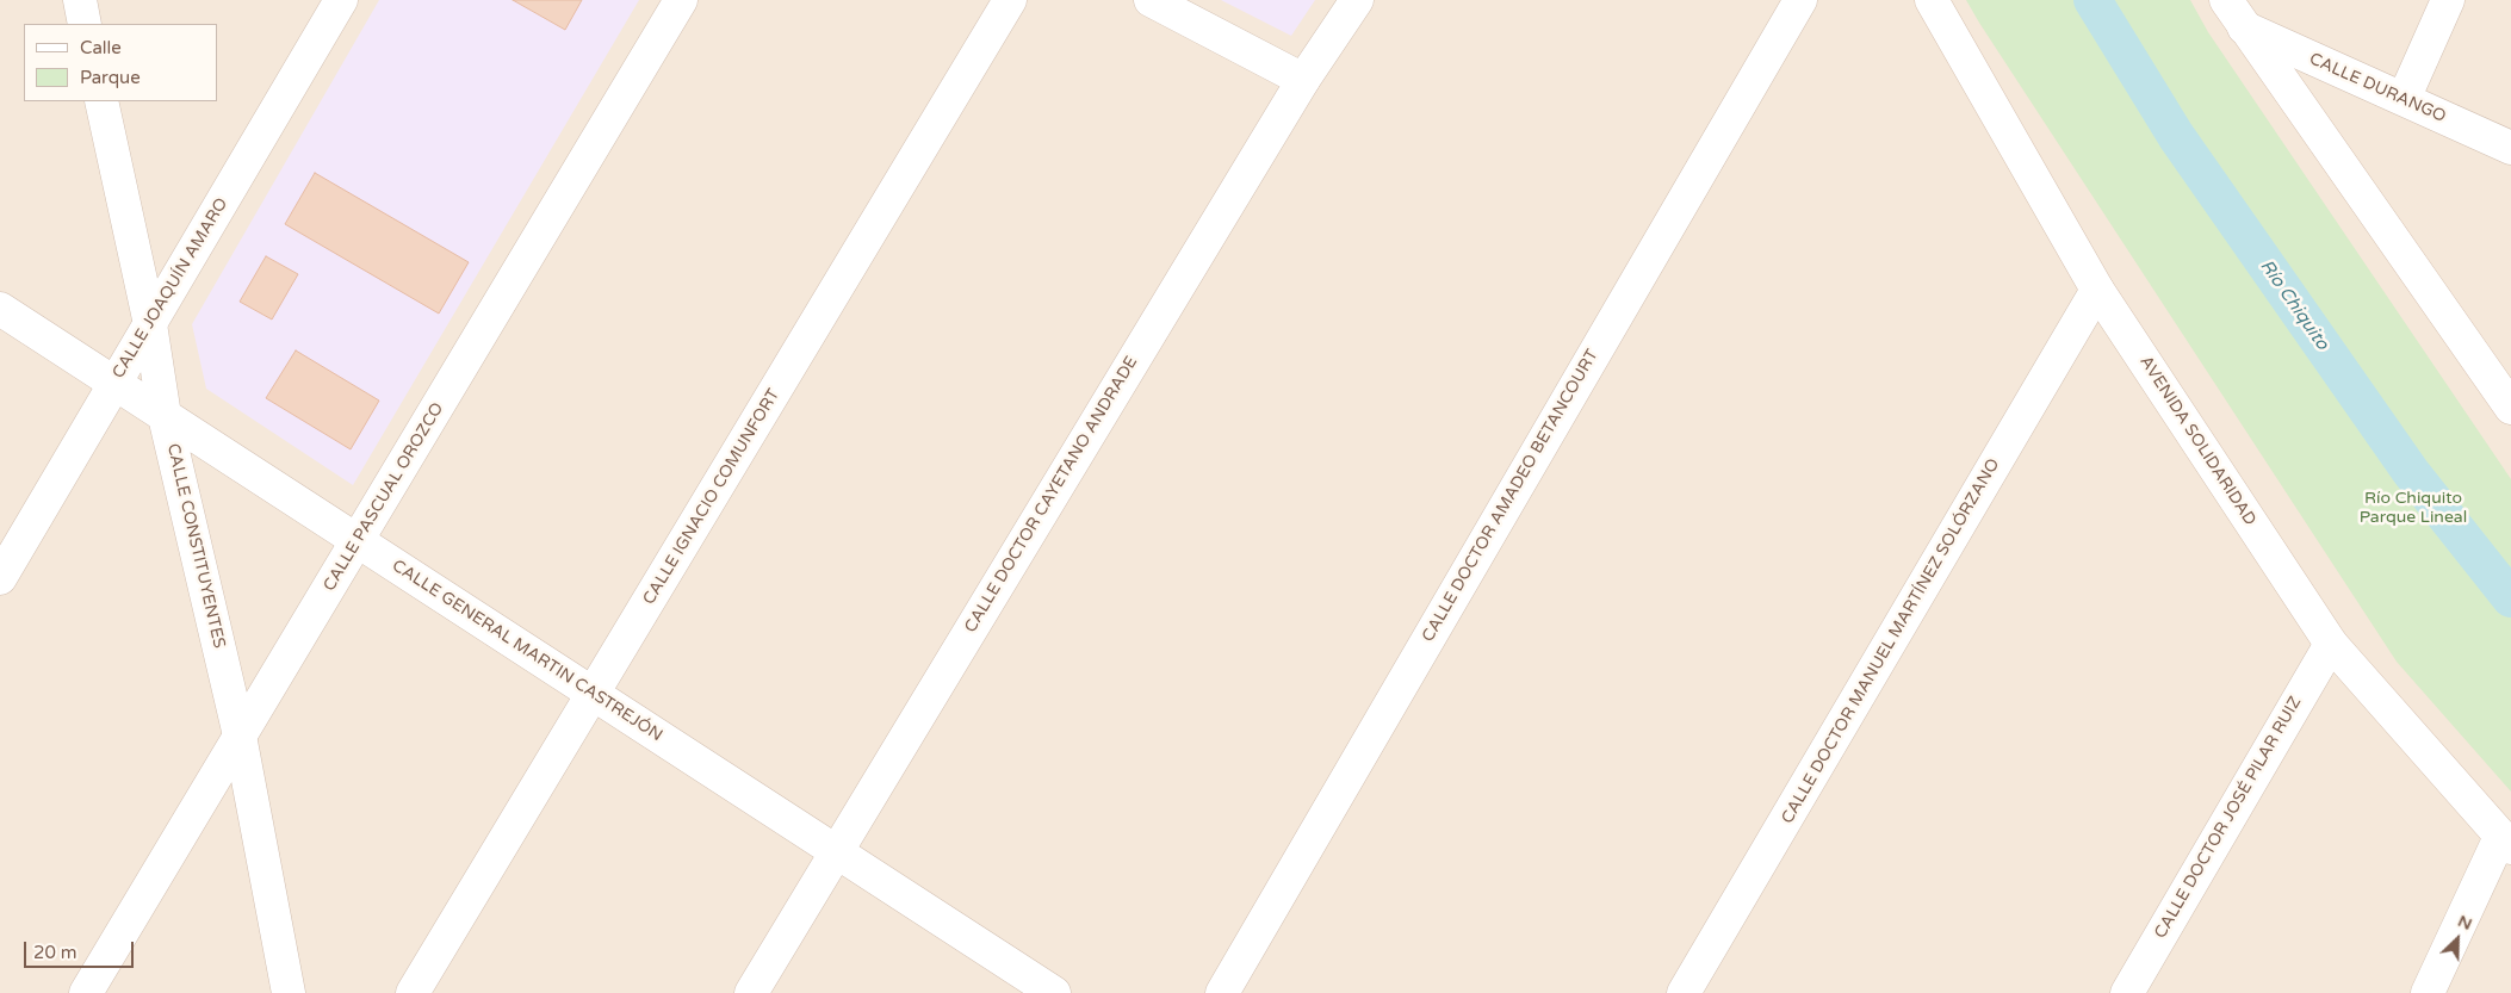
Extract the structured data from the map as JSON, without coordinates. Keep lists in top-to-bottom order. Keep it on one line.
{"streets":{"street":["CALLE DURANGO","CALLE JOAQUÍN AMARO","AVENIDA SOLIDARIDAD","CALLE DOCTOR CAYETANO ANDRADE","CALLE DOCTOR AMADEO BETANCOURT","CALLE PASCUAL OROZCO","CALLE IGNACIO COMUNFORT","CALLE CONSTITUYENTES","CALLE DOCTOR MANUEL MARTÍNEZ SOLÓRZANO","CALLE GENERAL MARTIN CASTREJÓN","CALLE DOCTOR JOSÉ PILAR RUIZ"]},"crossings":[["CALLE JOAQUÍN AMARO","CALLE CONSTITUYENTES"],["CALLE JOAQUÍN AMARO","CALLE GENERAL MARTIN CASTREJÓN"],["AVENIDA SOLIDARIDAD","CALLE DOCTOR MANUEL MARTÍNEZ SOLÓRZANO"],["AVENIDA SOLIDARIDAD","CALLE DOCTOR JOSÉ PILAR RUIZ"],["CALLE DOCTOR CAYETANO ANDRADE","CALLE GENERAL MARTIN CASTREJÓN"],["CALLE PASCUAL OROZCO","CALLE CONSTITUYENTES"],["CALLE PASCUAL OROZCO","CALLE GENERAL MARTIN CASTREJÓN"],["CALLE IGNACIO COMUNFORT","CALLE GENERAL MARTIN CASTREJÓN"],["CALLE CONSTITUYENTES","CALLE GENERAL MARTIN CASTREJÓN"]],"water":["Río Chiquito"],"parks":["Río Chiquito Parque Lineal"],"legend":["Calle","Parque"],"scale_bar":"20 m","north":"top right"}
